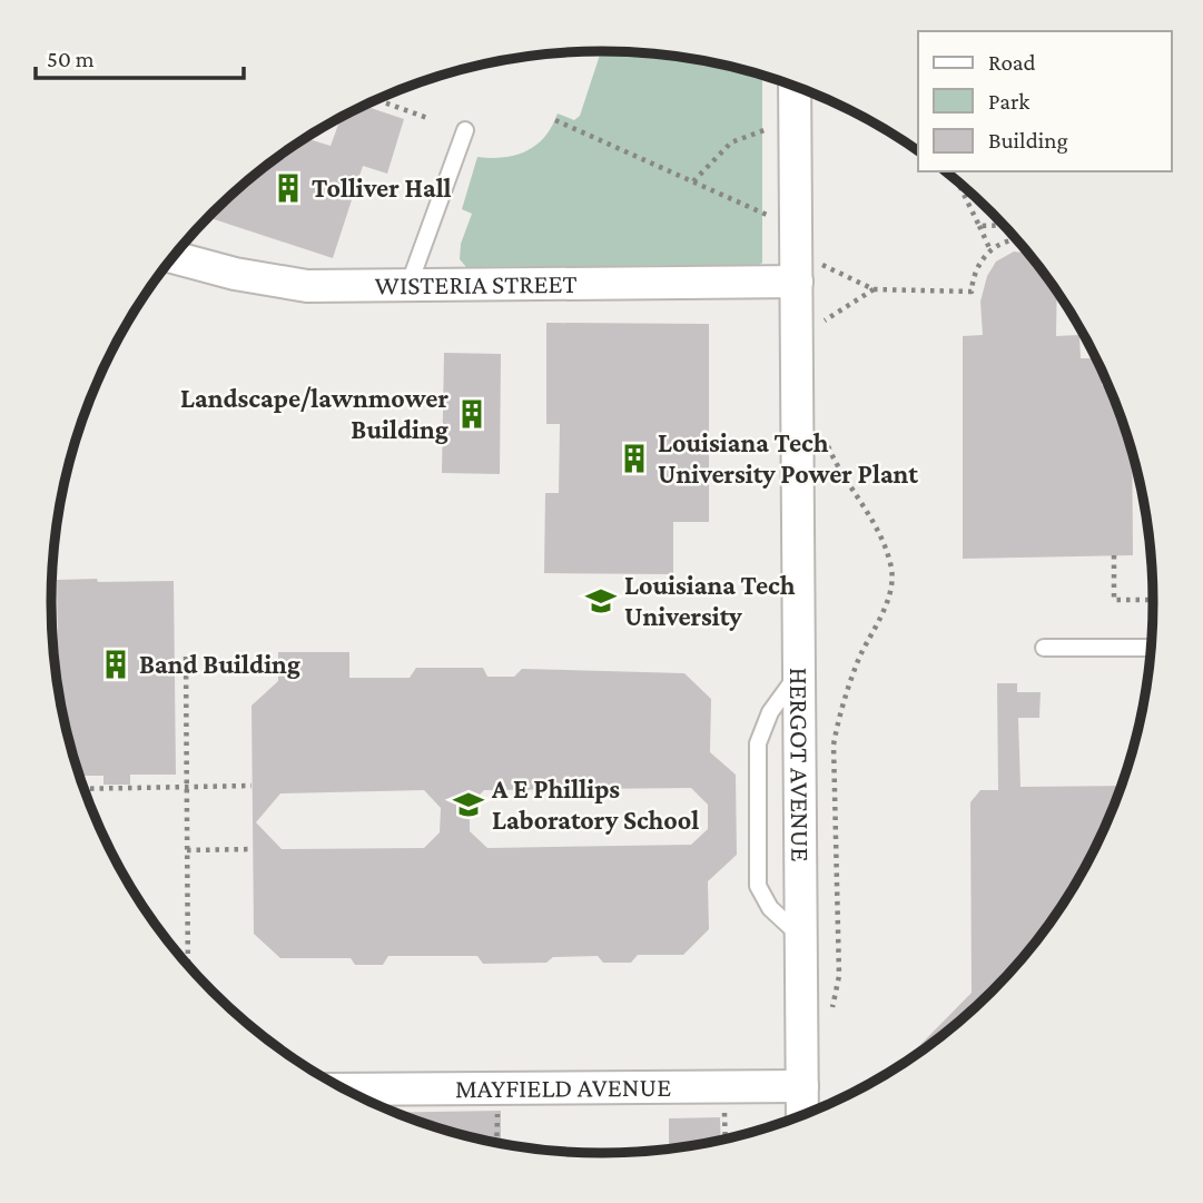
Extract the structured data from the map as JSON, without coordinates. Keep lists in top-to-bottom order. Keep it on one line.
{"streets":{"street":["WISTERIA STREET","HERGOT AVENUE","MAYFIELD AVENUE"]},"crossings":[["WISTERIA STREET","HERGOT AVENUE"],["HERGOT AVENUE","MAYFIELD AVENUE"]],"places":{"building":["Tolliver Hall","Landscape/lawnmower Building","Louisiana Tech University Power Plant","Band Building"],"school or university":["Louisiana Tech University","A E Phillips Laboratory School"]},"legend":["Road","Park","Building"],"scale_bar":"50 m"}
